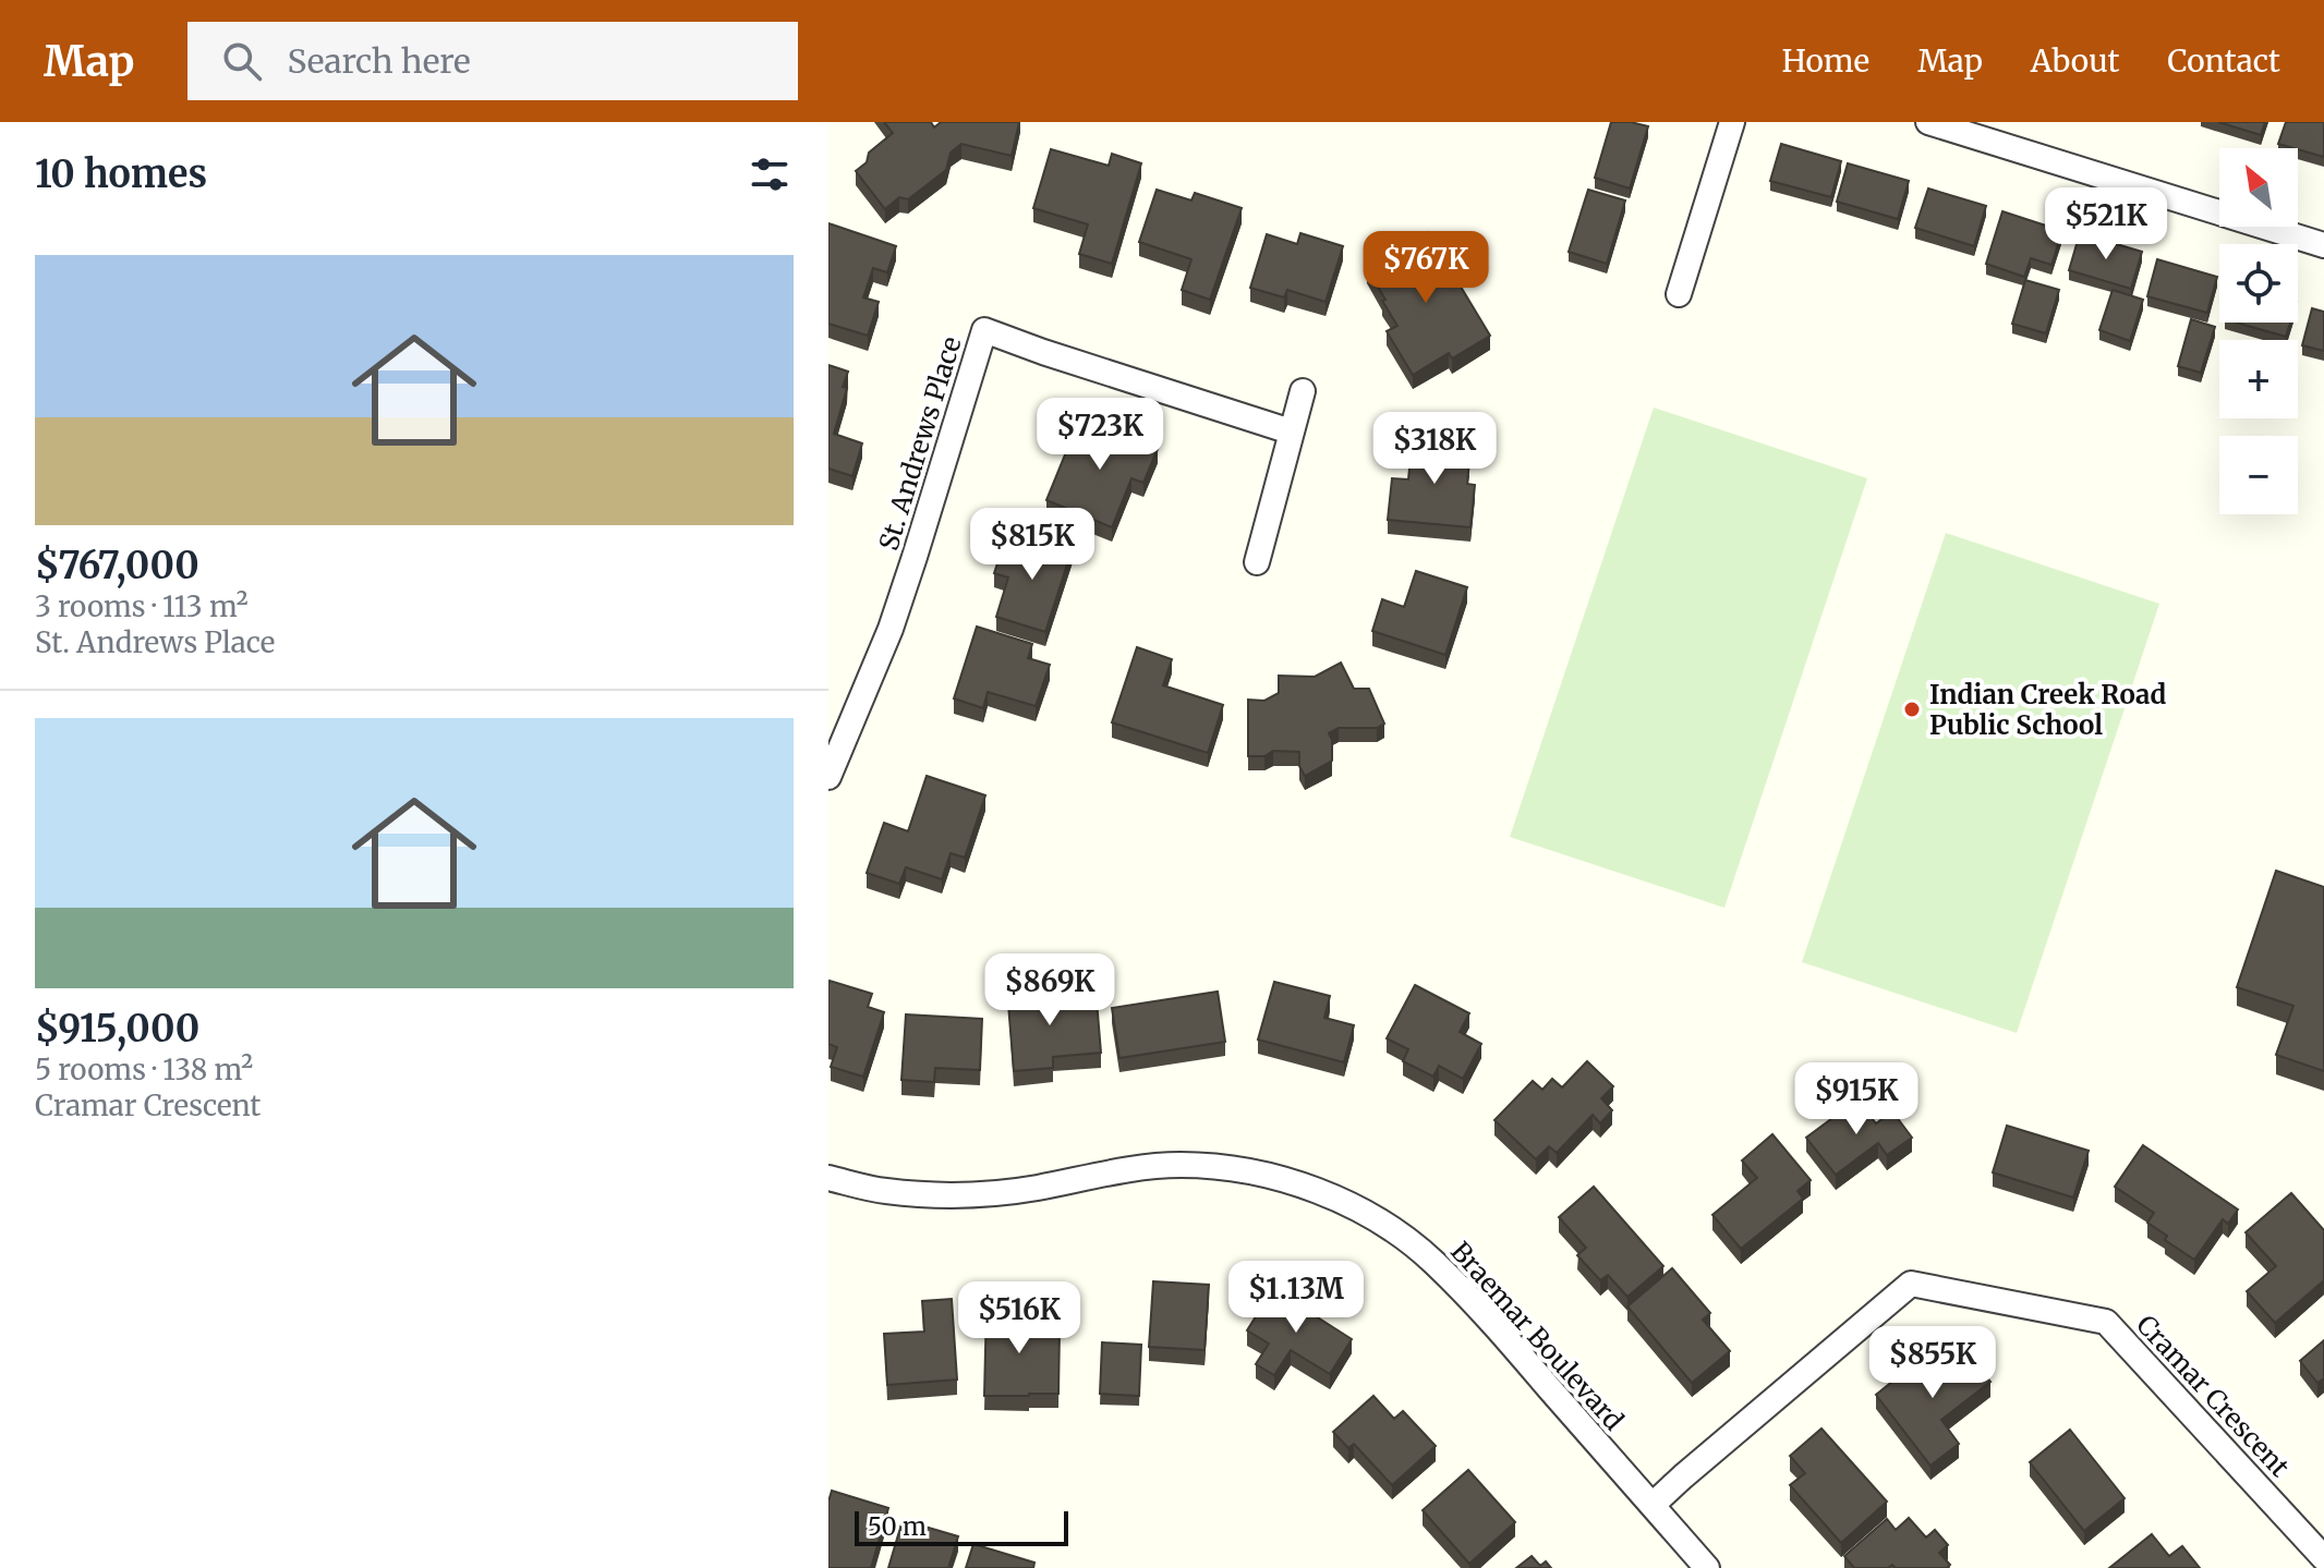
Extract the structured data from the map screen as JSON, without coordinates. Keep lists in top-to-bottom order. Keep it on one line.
{"streets":{"street":["St. Andrews Place","Braemar Boulevard","Cramar Crescent"]},"crossings":[["Braemar Boulevard","Cramar Crescent"]],"places":["Indian Creek Road Public School"],"scale_bar":"50 m","north":"top left","page":{"header":"Map","search":"Search here","nav":["Home","Map","About","Contact"],"heading":"10 homes","map_buttons":["+","−"],"price":["$521K","$767K","$723K","$318K","$815K","$869K","$915K","$1.13M","$516K","$855K"],"list":[{"name":"$767,000","note":"3 rooms · 113 m² · St. Andrews Place"},{"name":"$915,000","note":"5 rooms · 138 m² · Cramar Crescent"}],"scale":"50 m"}}
